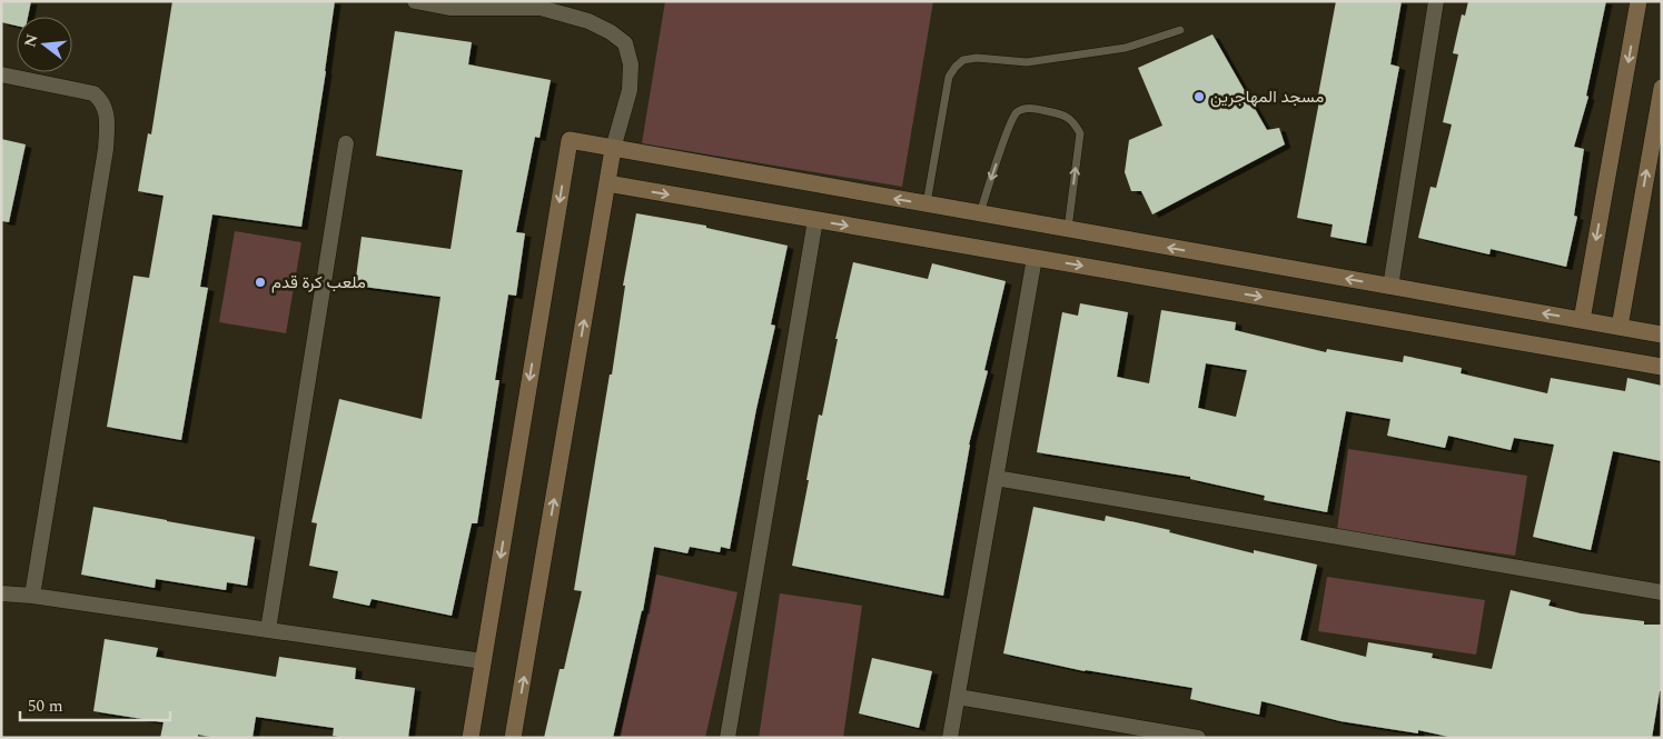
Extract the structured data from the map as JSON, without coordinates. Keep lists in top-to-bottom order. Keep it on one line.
{"places":["مسجد المهاجرين","ملعب كرة قدم"],"scale_bar":"50 m","north":"left"}
